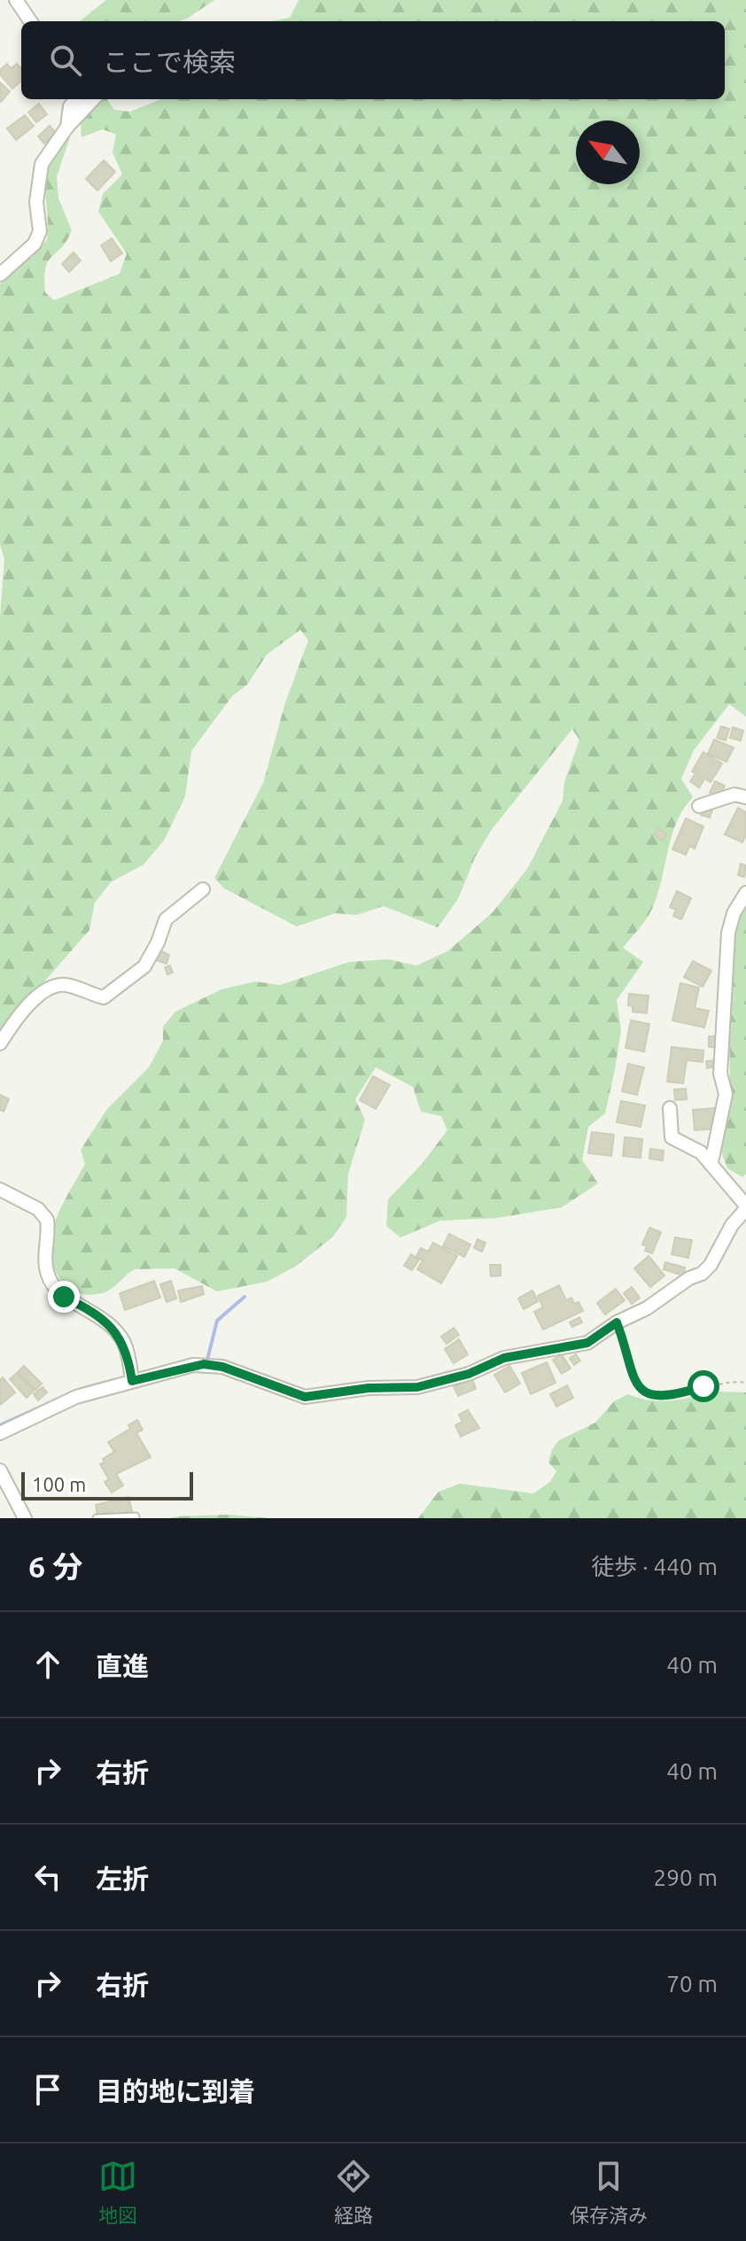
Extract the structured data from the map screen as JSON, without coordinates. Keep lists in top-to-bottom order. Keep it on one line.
{"scale_bar":"100 m","north":"top left","page":{"search":"ここで検索","scale":"100 m","heading":["6 分","徒歩 · 440 m"],"list":[["直進","40 m"],["右折","40 m"],["左折","290 m"],["右折","70 m"],"目的地に到着"],"nav":["地図","経路","保存済み"]}}
